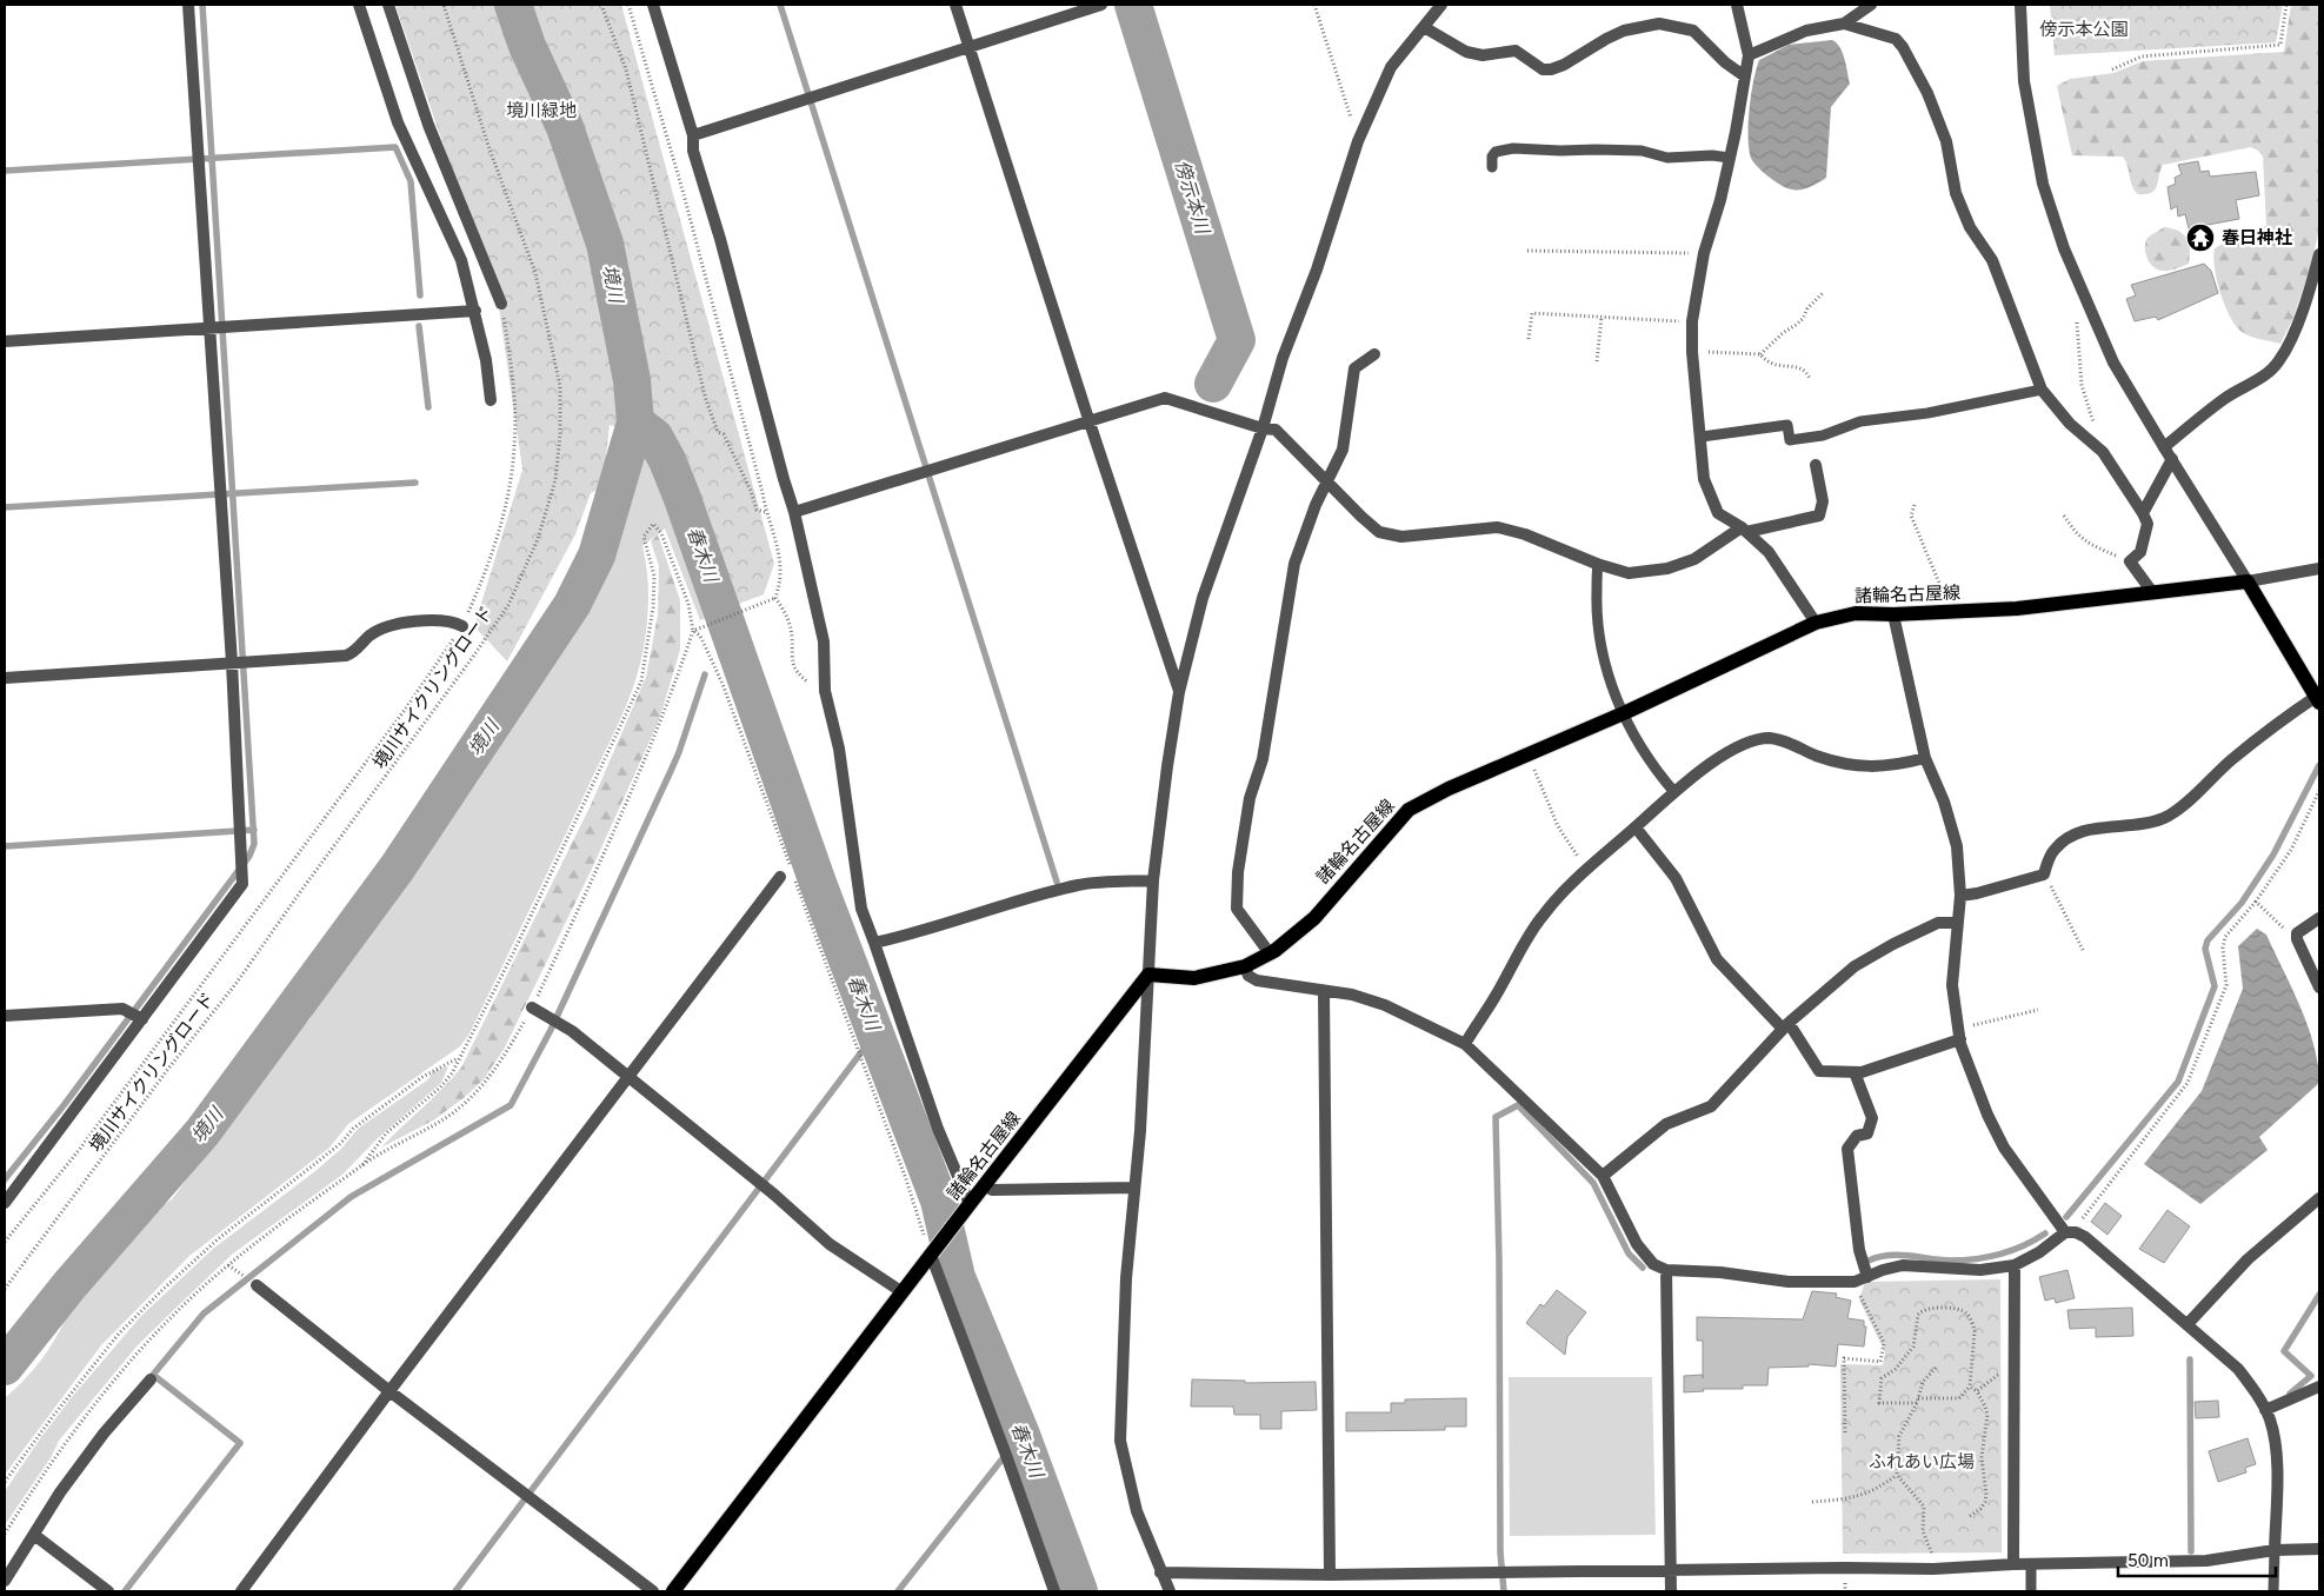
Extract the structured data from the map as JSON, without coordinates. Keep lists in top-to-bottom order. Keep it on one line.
{"streets":{"main road":["諸輪名古屋線"],"path":["境川サイクリングロード"]},"water":["傍示本川","境川","春木川"],"parks":["傍示本公園","境川緑地","ふれあい広場"],"places":{"temple":["春日神社"]},"scale_bar":"50 m"}
